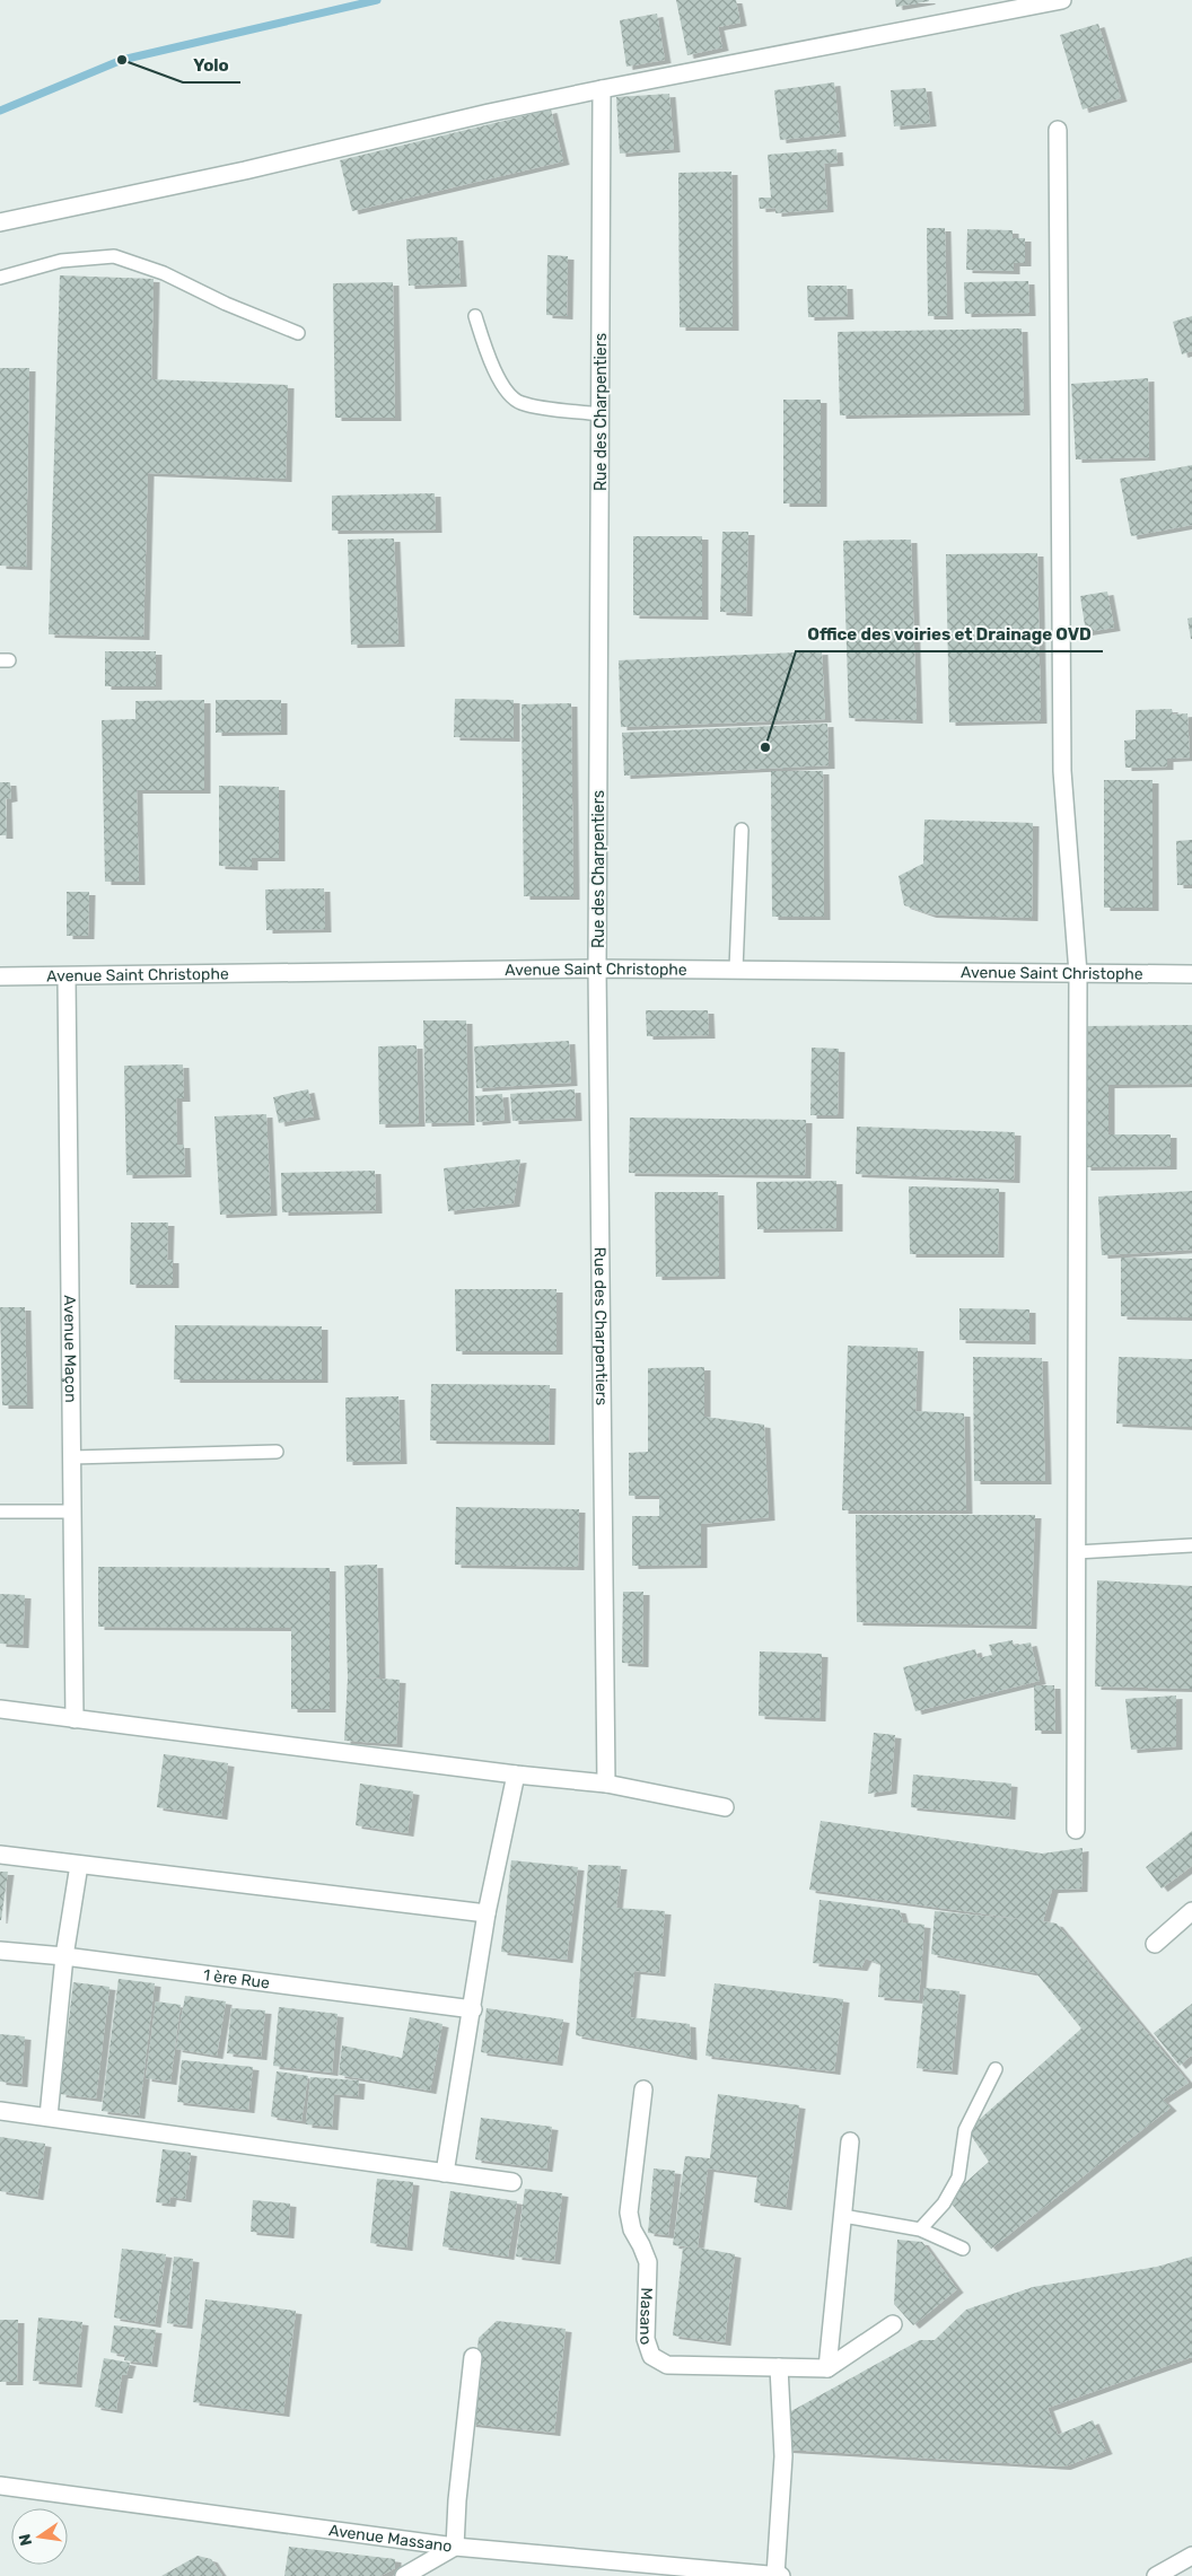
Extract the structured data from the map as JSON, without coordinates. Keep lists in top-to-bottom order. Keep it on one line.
{"streets":{"street":["Rue des Charpentiers","Avenue Saint Christophe","Avenue Maçon","1 ère Rue","Masano","Avenue Massano"]},"crossings":[["Rue des Charpentiers","Avenue Saint Christophe"],["Avenue Saint Christophe","Avenue Maçon"]],"places":["Yolo","Office des voiries et Drainage OVD"],"north":"left"}
